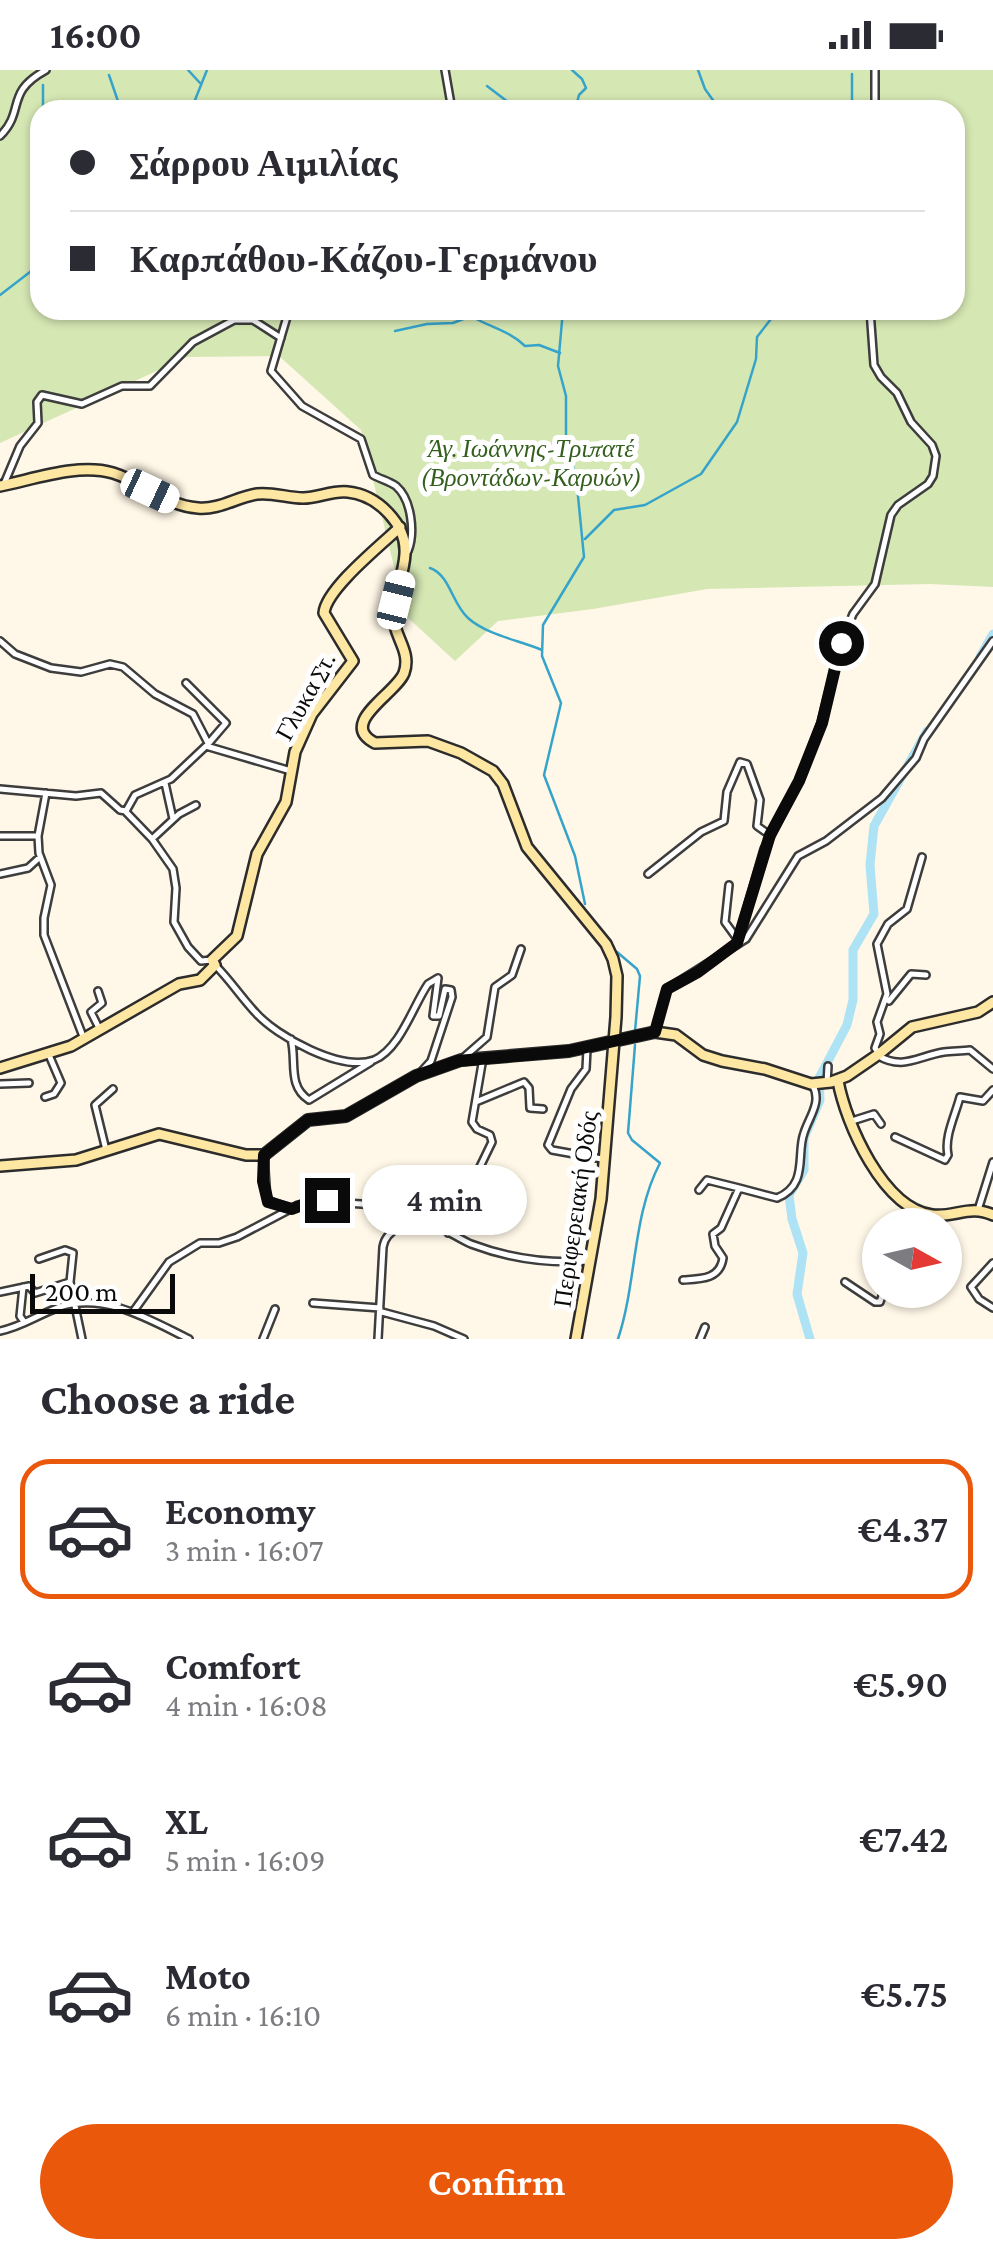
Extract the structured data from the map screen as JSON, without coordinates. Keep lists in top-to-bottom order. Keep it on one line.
{"streets":{"main road":["Γλυκα Στ.","Περιφερειακή Οδός"]},"crossings":[["Γλυκα Στ.","Περιφερειακή Οδός"]],"parks":["Άγ. Ιωάννης-Τριπατέ (Βροντάδων-Καρυών)"],"scale_bar":"200 m","north":"right","page":{"status":"16:00","banner":["Σάρρου Αιμιλίας","Καρπάθου-Κάζου-Γερμάνου"],"bubble":"4 min","scale":"200 m","heading":"Choose a ride","list":[{"name":"Economy","note":"3 min · 16:07","value":"€4.37"},{"name":"Comfort","note":"4 min · 16:08","value":"€5.90"},{"name":"XL","note":"5 min · 16:09","value":"€7.42"},{"name":"Moto","note":"6 min · 16:10","value":"€5.75"}],"buttons":"Confirm"}}
